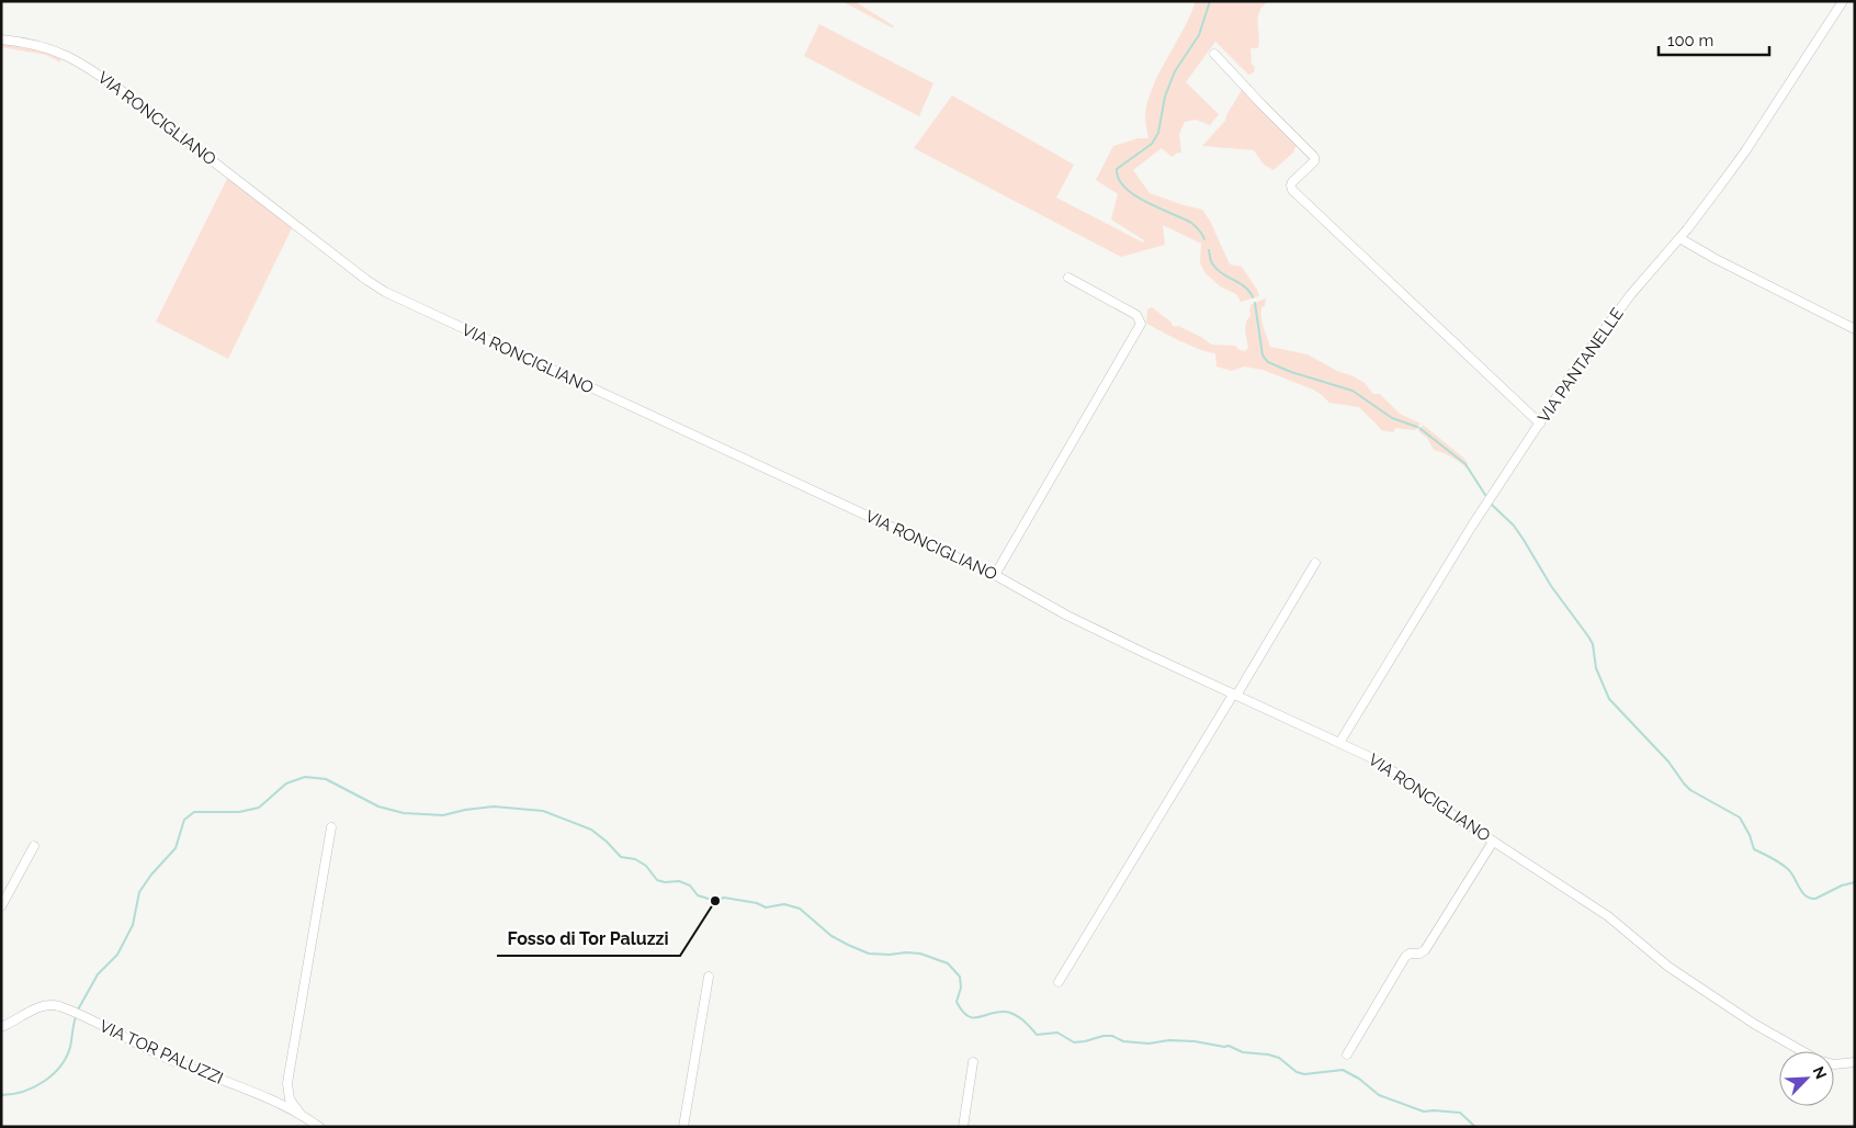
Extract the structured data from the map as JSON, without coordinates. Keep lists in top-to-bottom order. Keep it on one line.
{"streets":{"street":["VIA RONCIGLIANO","VIA PANTANELLE","VIA TOR PALUZZI"]},"crossings":[["VIA RONCIGLIANO","VIA PANTANELLE"]],"places":["Fosso di Tor Paluzzi"],"scale_bar":"100 m","north":"top right"}
